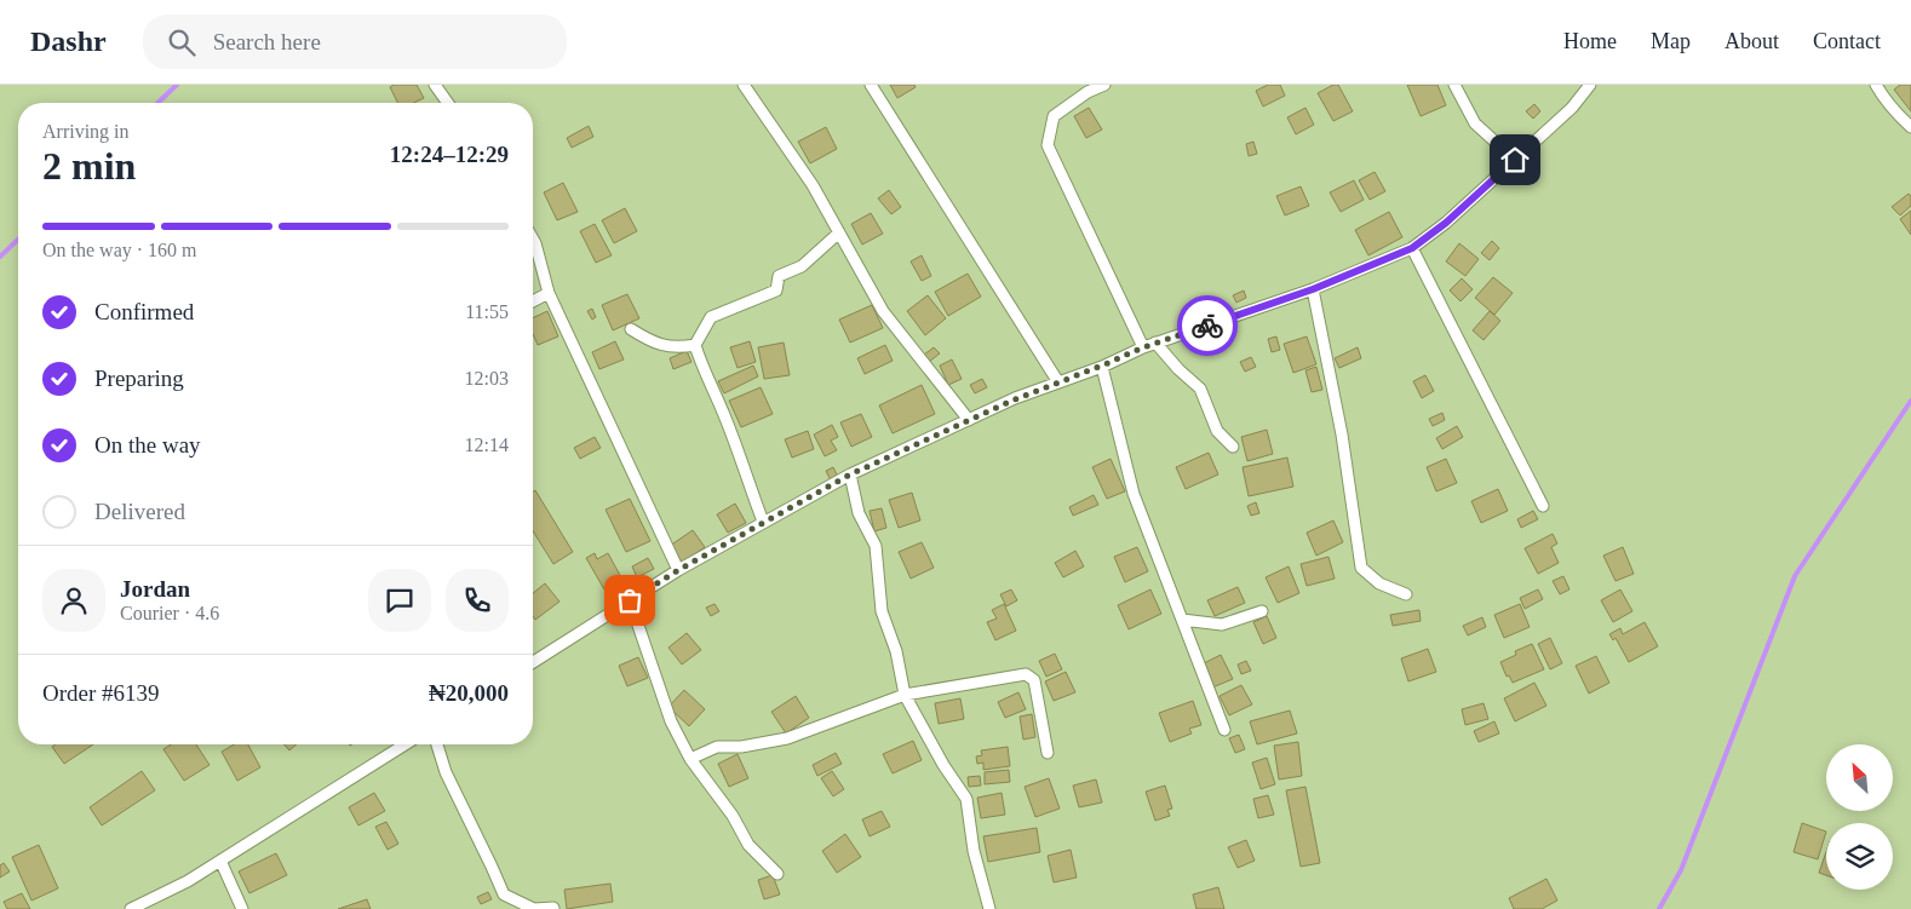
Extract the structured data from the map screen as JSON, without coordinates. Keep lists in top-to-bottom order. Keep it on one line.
{"north":"top left","page":{"header":"Dashr","search":"Search here","nav":["Home","Map","About","Contact"],"heading":["2 min","Arriving in","12:24–12:29"],"panel":["Jordan","Courier · 4.6","Order #6139","₦20,000"],"bar":"On the way · 160 m","list":[["Confirmed","11:55"],["Preparing","12:03"],["On the way","12:14"],"Delivered"]}}
